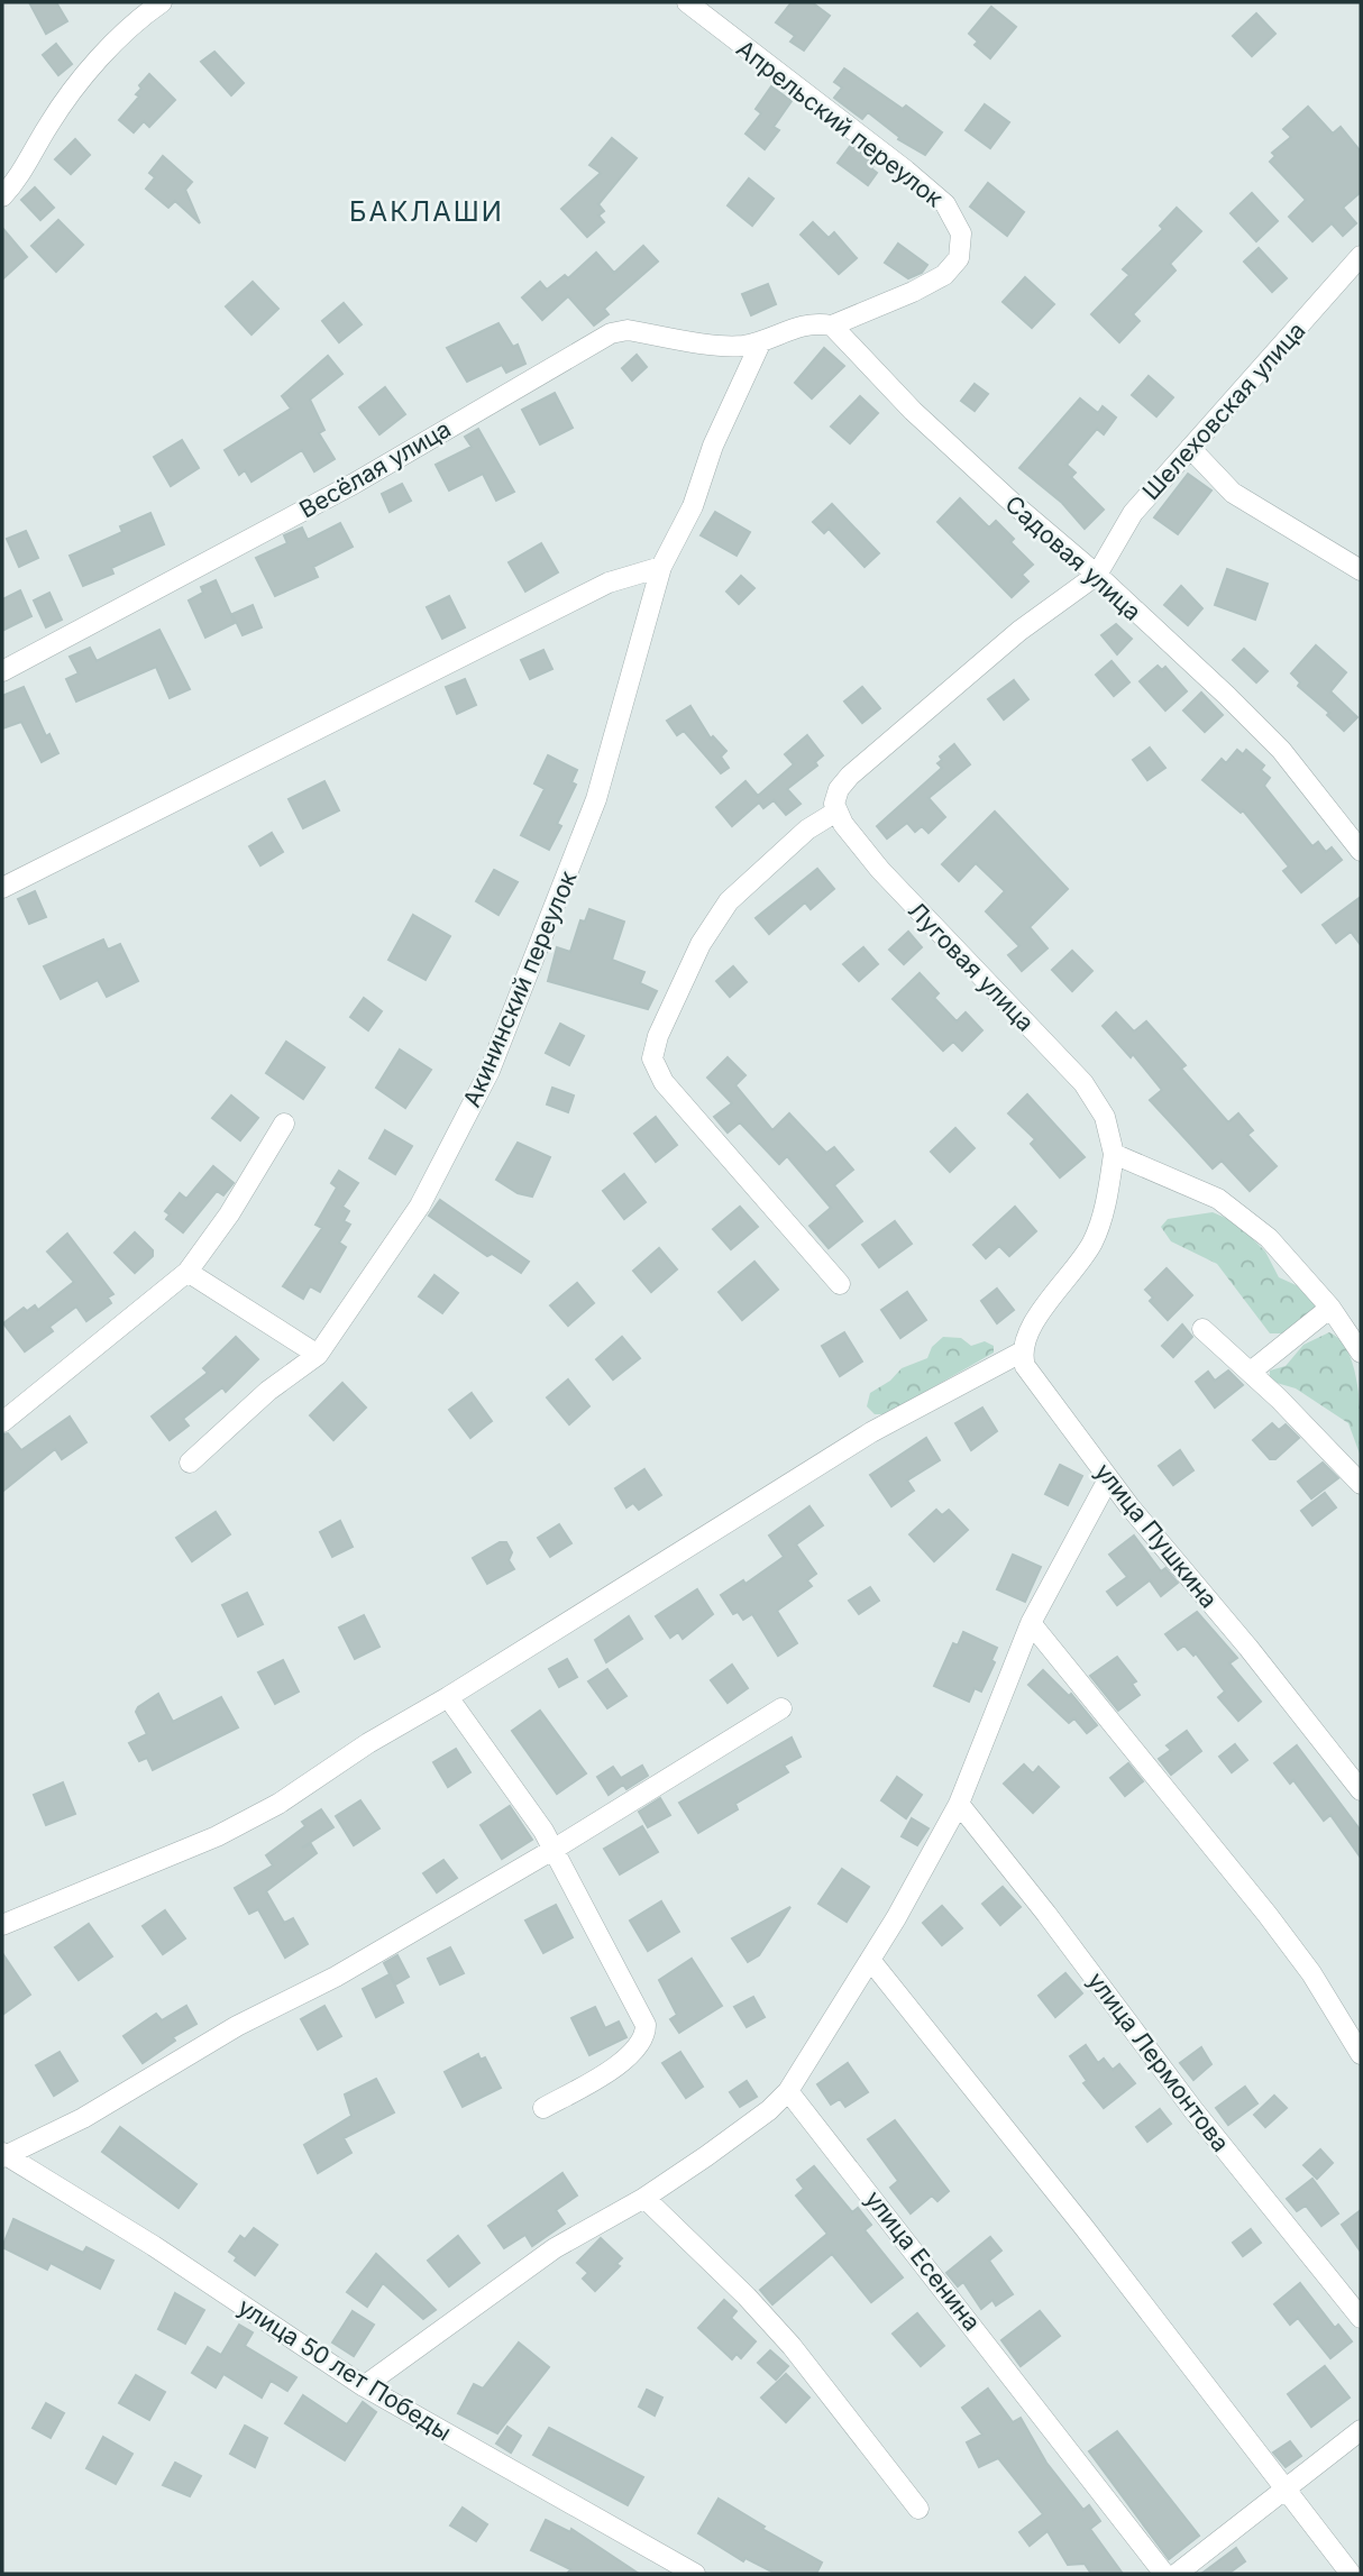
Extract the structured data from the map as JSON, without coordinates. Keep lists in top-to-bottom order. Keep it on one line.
{"streets":{"street":["Апрельский переулок","Шелеховская улица","Весёлая улица","Садовая улица","Луговая улица","Акининский переулок","улица Пушкина","улица Лермонтова","улица Есенина","улица 50 лет Победы"]},"crossings":[["Апрельский переулок","Садовая улица"],["Шелеховская улица","Садовая улица"],["Весёлая улица","Акининский переулок"]],"districts":["БАКЛАШИ"]}
